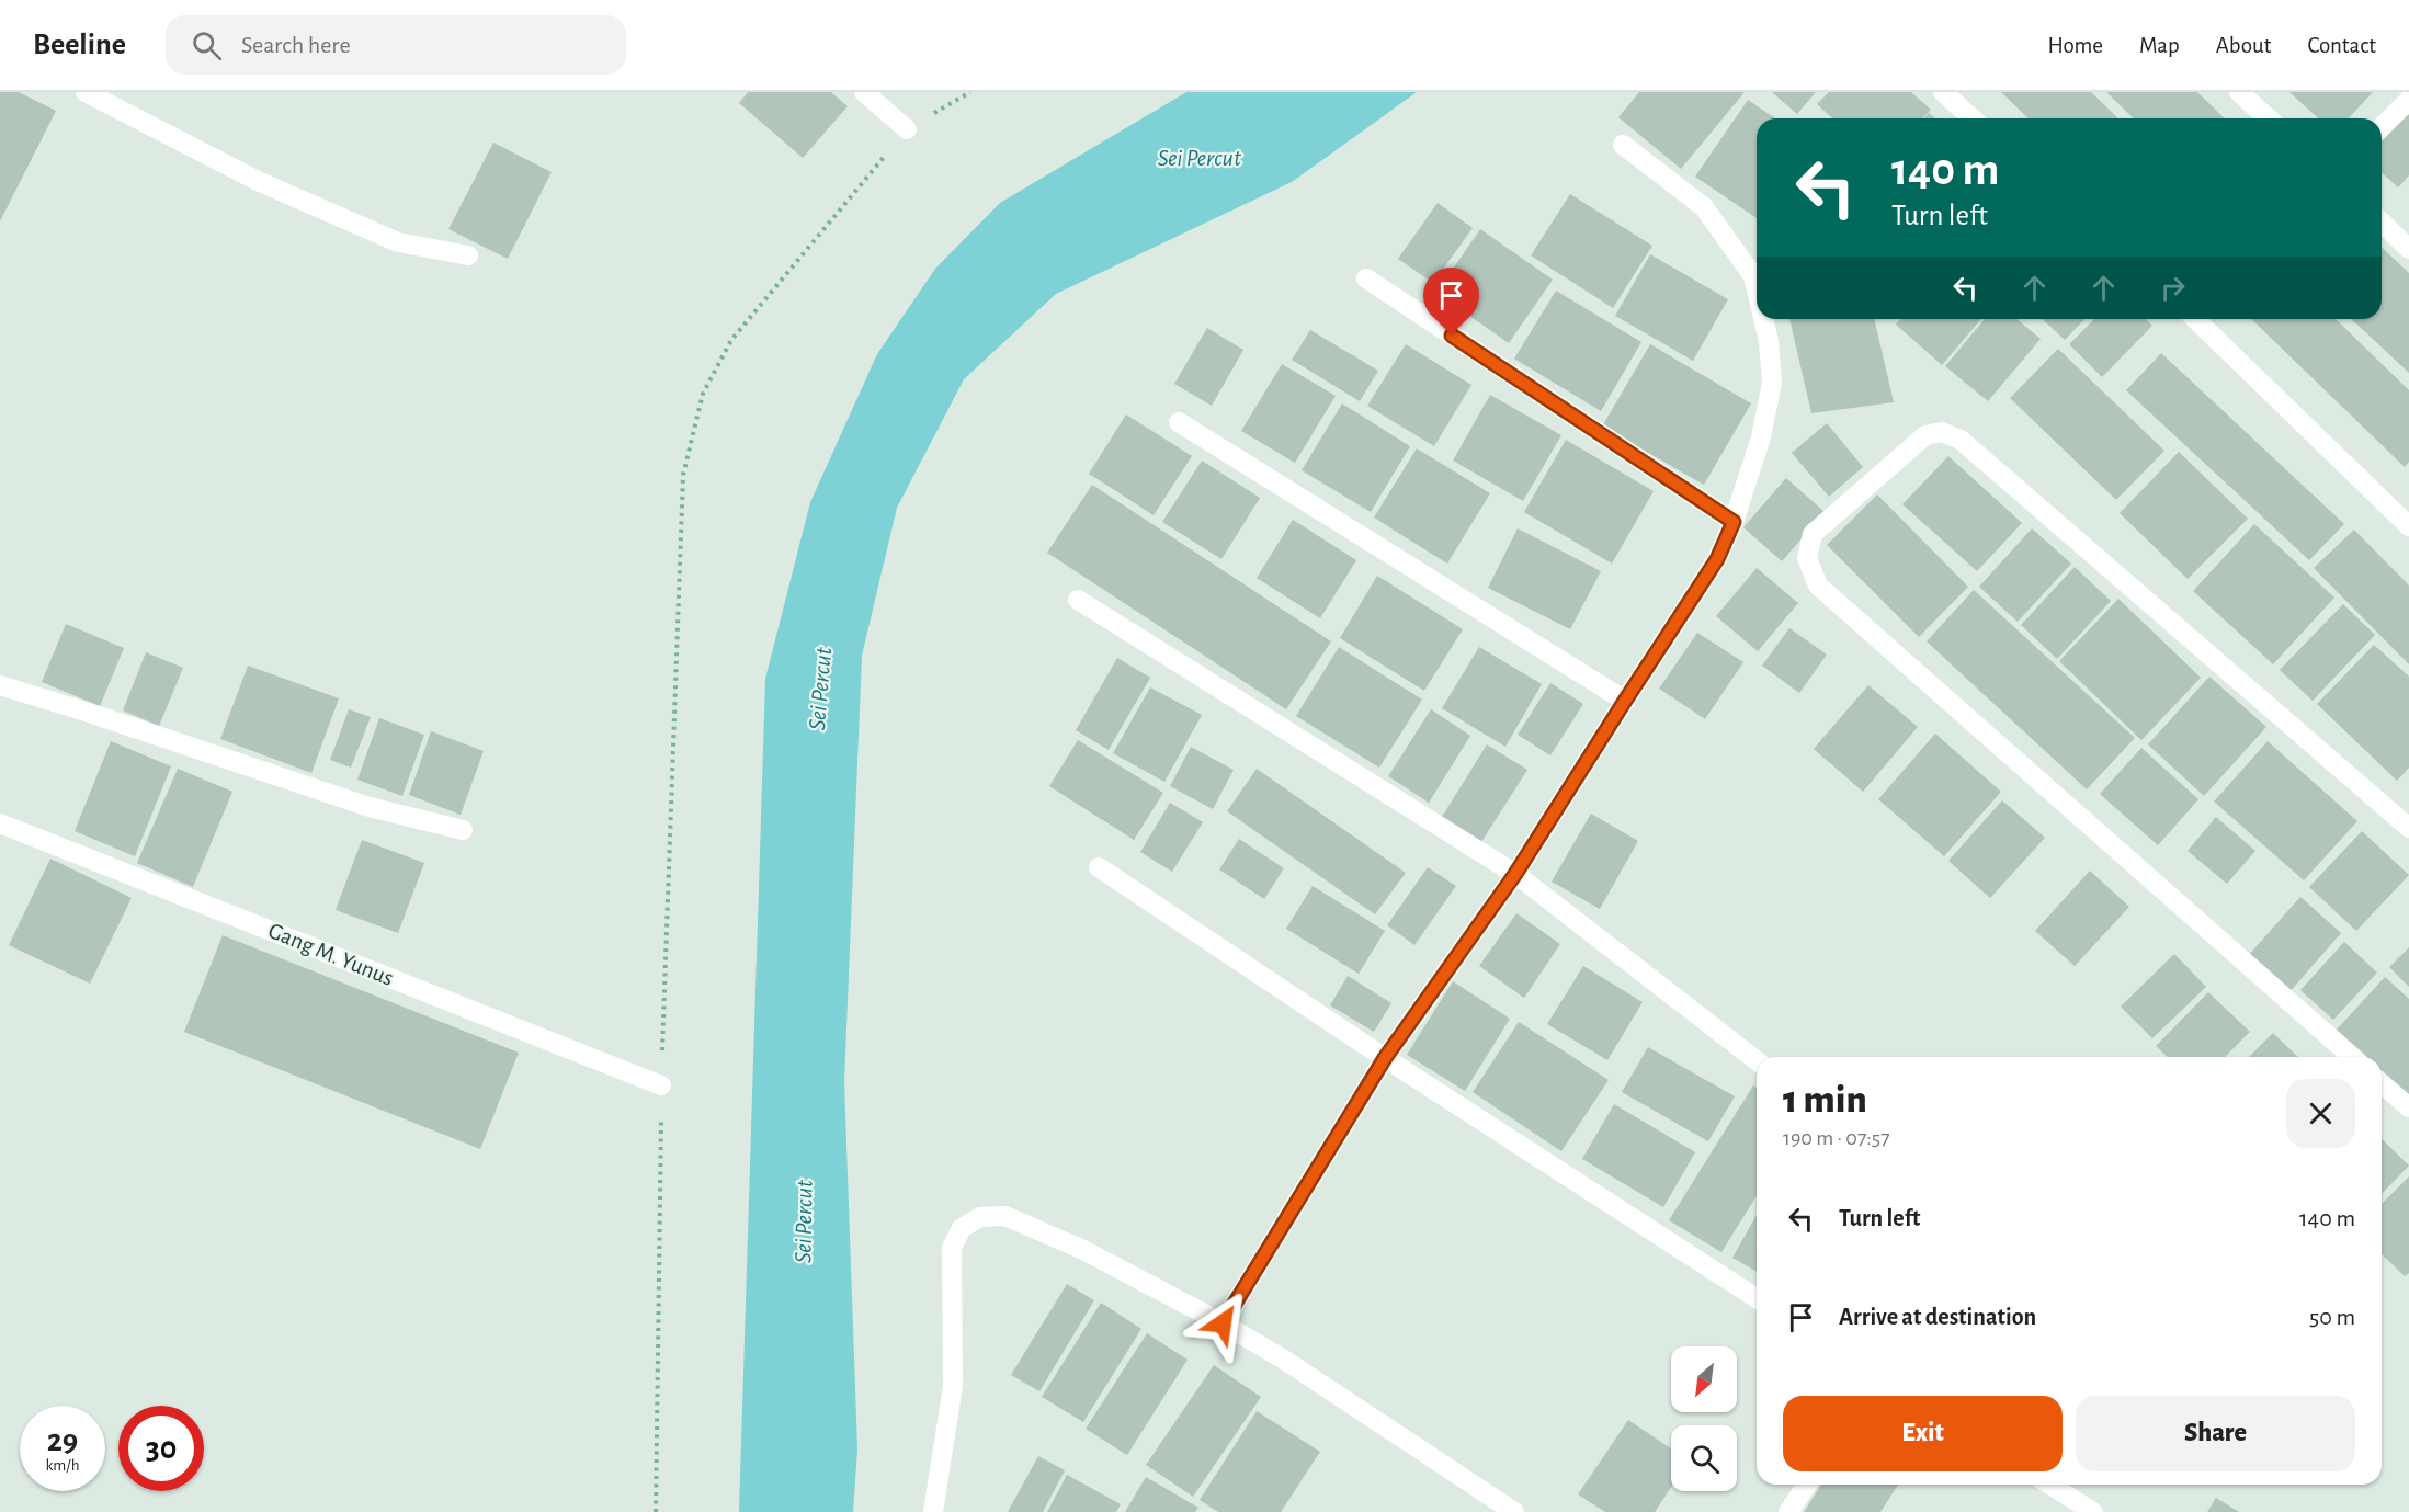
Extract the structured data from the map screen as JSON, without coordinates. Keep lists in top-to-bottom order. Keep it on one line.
{"streets":{"street":["Gang M. Yunus"]},"water":["Sei Percut"],"north":"bottom left","page":{"header":"Beeline","search":"Search here","nav":["Home","Map","About","Contact"],"turn":["140 m","Turn left"],"heading":["1 min","190 m · 07:57"],"list":[{"name":"Turn left","value":"140 m"},{"name":"Arrive at destination","value":"50 m"}],"buttons":["Exit","Share"],"speed":"29 km/h","limit":"30"}}
